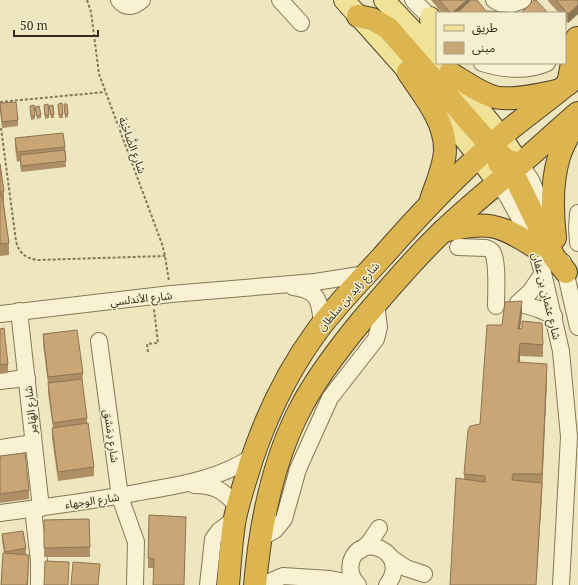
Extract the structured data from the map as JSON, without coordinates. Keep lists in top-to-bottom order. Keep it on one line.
{"streets":{"highway":["شارع زايد بن سلطان"],"main road":["شارع عثمان بن عفان"],"street":["شارع الأندلسي","شارع الهَامِر","شارع دِمَشق","شارع الوجهاء"],"path":["شارع الضَّاحْيَة"]},"crossings":[["شارع الضَّاحْيَة","شارع الأندلسي"],["شارع زايد بن سلطان","شارع عثمان بن عفان"],["شارع زايد بن سلطان","شارع الأندلسي"],["شارع زايد بن سلطان","شارع الوجهاء"],["شارع الأندلسي","شارع الهَامِر"],["شارع الهَامِر","شارع الوجهاء"],["شارع دِمَشق","شارع الوجهاء"]],"legend":["طريق","مبنى"],"scale_bar":"50 m"}
